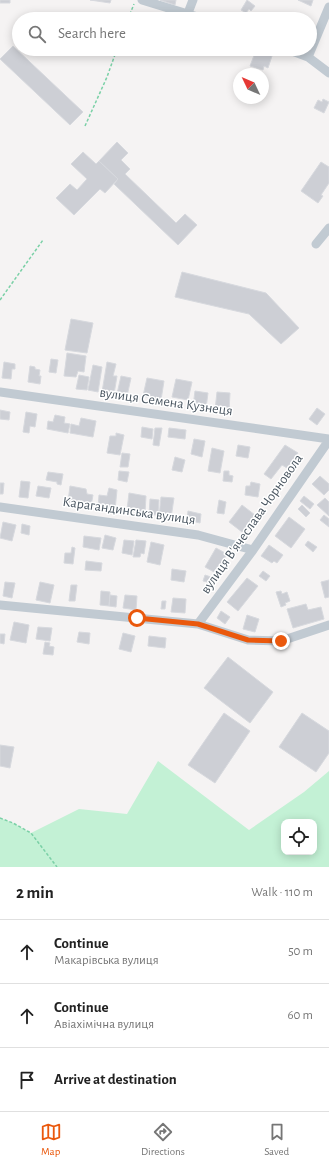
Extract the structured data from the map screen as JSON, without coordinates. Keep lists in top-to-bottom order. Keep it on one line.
{"streets":{"street":["вулиця Семена Кузнеця","Карагандинська вулиця","вулиця В'ячеслава Чорновола"]},"crossings":[["вулиця Семена Кузнеця","вулиця В'ячеслава Чорновола"],["Карагандинська вулиця","вулиця В'ячеслава Чорновола"]],"north":"top left","page":{"search":"Search here","heading":["2 min","Walk · 110 m"],"list":[["Continue","Макарівська вулиця","50 m"],["Continue","Авіахімічна вулиця","60 m"],"Arrive at destination"],"nav":["Map","Directions","Saved"]}}
